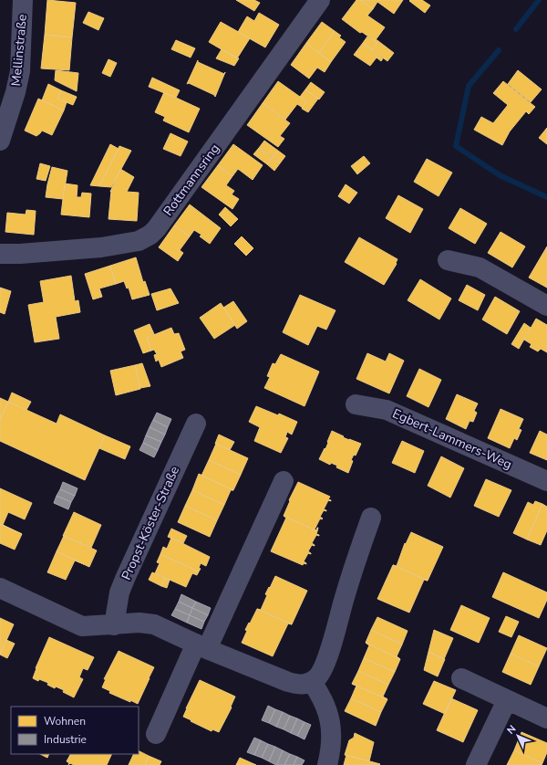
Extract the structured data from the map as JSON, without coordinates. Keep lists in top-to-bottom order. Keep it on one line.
{"streets":{"street":["Mellinstraße","Rottmannsring","Egbert-Lammers-Weg","Propst-Köster-Straße"]},"legend":["Wohnen","Industrie"],"north":"top left"}
